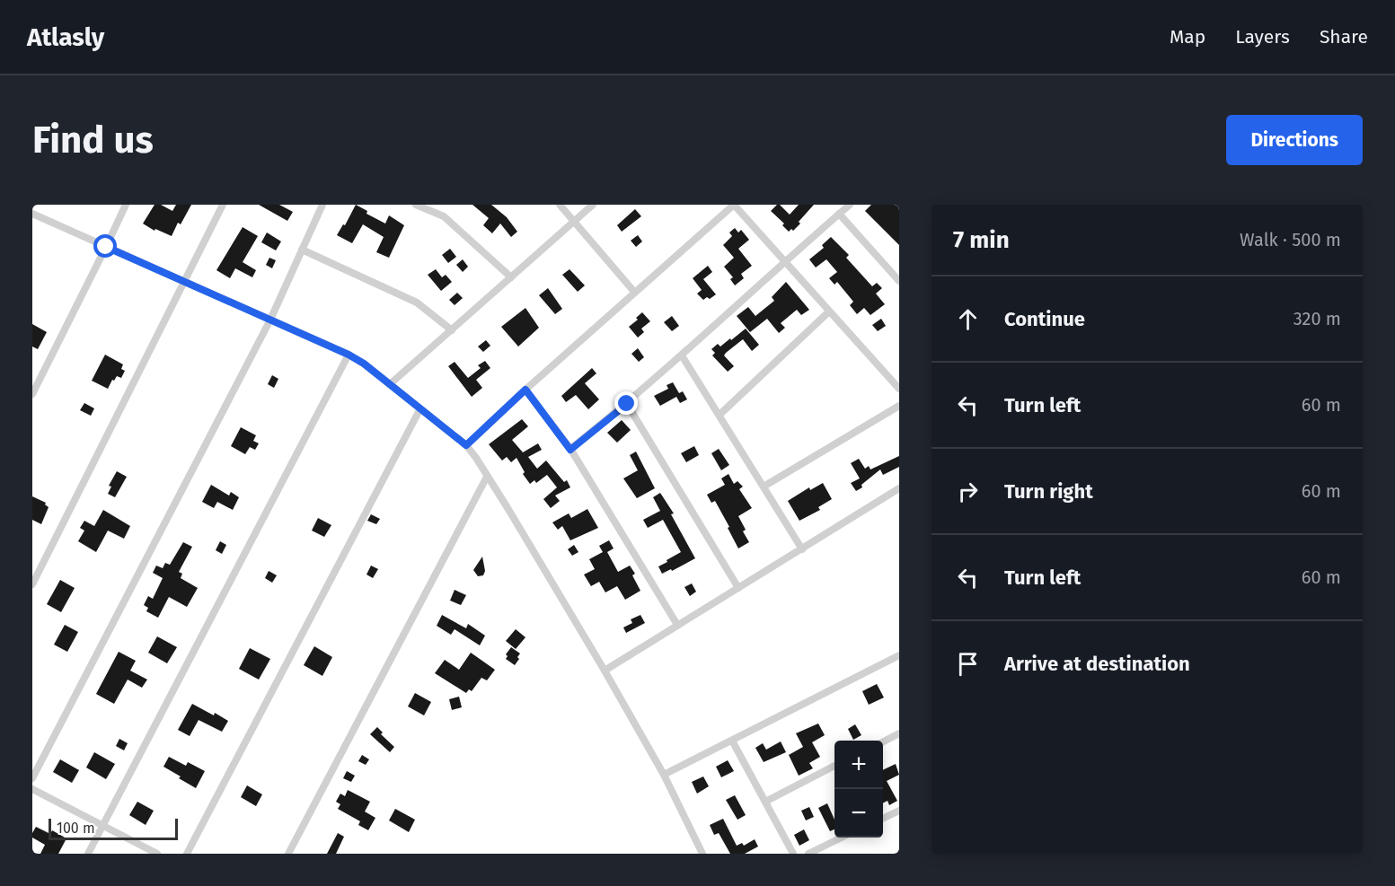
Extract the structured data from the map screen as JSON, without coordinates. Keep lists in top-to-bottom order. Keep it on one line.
{"scale_bar":"100 m","page":{"header":"Atlasly","nav":["Map","Layers","Share"],"buttons":"Directions","title":"Find us","heading":["7 min","Walk · 500 m"],"list":[["Continue","320 m"],["Turn left","60 m"],["Turn right","60 m"],["Turn left","60 m"],"Arrive at destination"],"map_buttons":["+","−"],"scale":"100 m"}}
